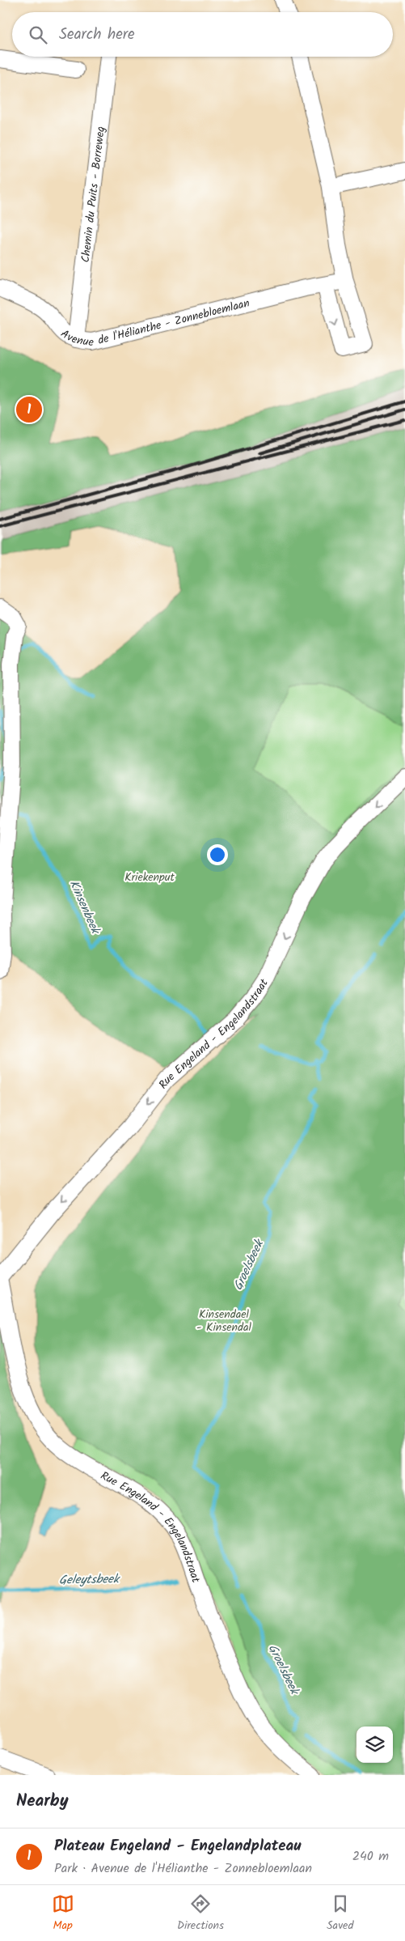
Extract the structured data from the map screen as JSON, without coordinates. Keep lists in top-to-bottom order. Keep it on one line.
{"streets":{"street":["Chemin du Puits - Borreweg","Avenue de l'Hélianthe - Zonnebloemlaan","Rue Engeland - Engelandstraat"]},"crossings":[["Chemin du Puits - Borreweg","Avenue de l'Hélianthe - Zonnebloemlaan"]],"one_way":["Rue Engeland - Engelandstraat"],"water":["Kinsenbeek","Groelsbeek","Geleytsbeek"],"parks":["Kriekenput","Kinsendael - Kinsendal"],"page":{"search":"Search here","pins":"1","heading":"Nearby","list":[{"mark":"1","name":"Plateau Engeland - Engelandplateau","note":"Park · Avenue de l'Hélianthe - Zonnebloemlaan","value":"240 m"}],"nav":["Map","Directions","Saved"]}}
